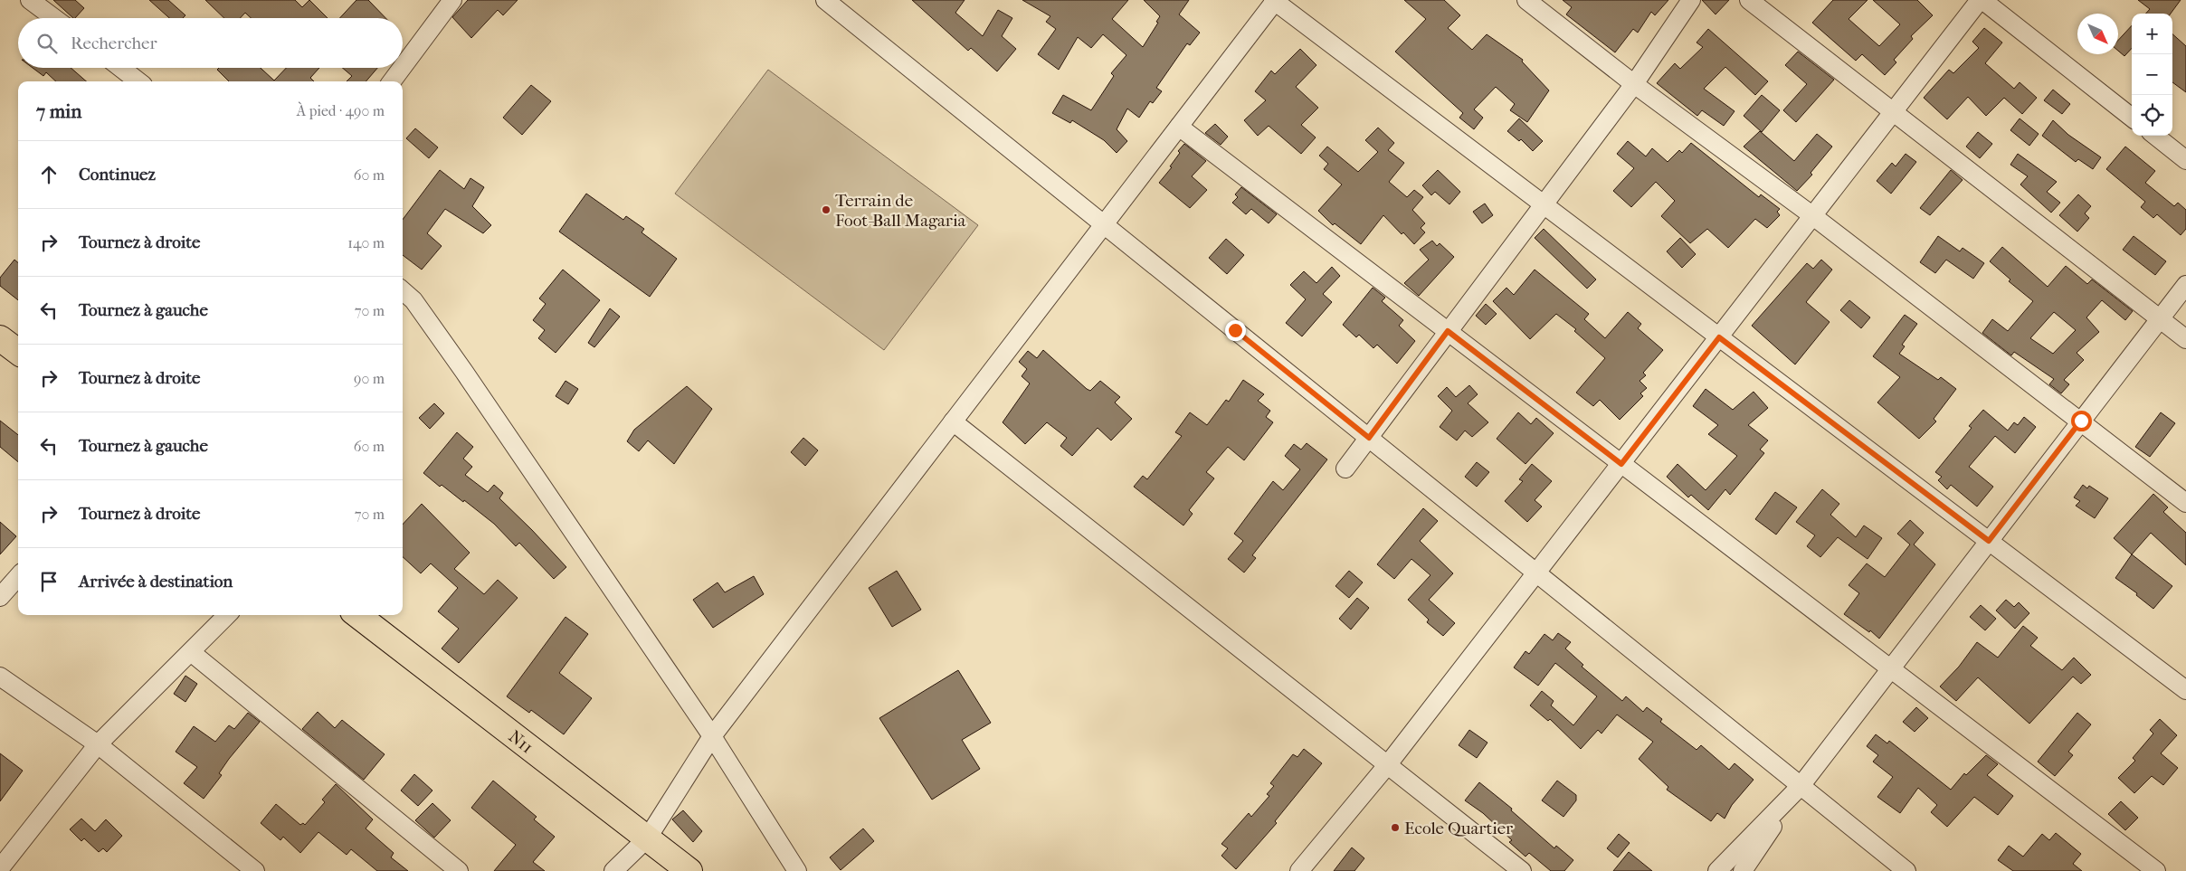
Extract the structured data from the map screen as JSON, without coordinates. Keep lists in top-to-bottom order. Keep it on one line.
{"streets":{"main road":["N11"]},"places":["Terrain de Foot-Ball Magaria","Ecole Quartier"],"north":"bottom right","page":{"map_buttons":["+","−"],"search":"Rechercher","heading":["7 min","À pied · 490 m"],"list":[["Continuez","60 m"],["Tournez à droite","140 m"],["Tournez à gauche","70 m"],["Tournez à droite","90 m"],["Tournez à gauche","60 m"],["Tournez à droite","70 m"],"Arrivée à destination"]}}
